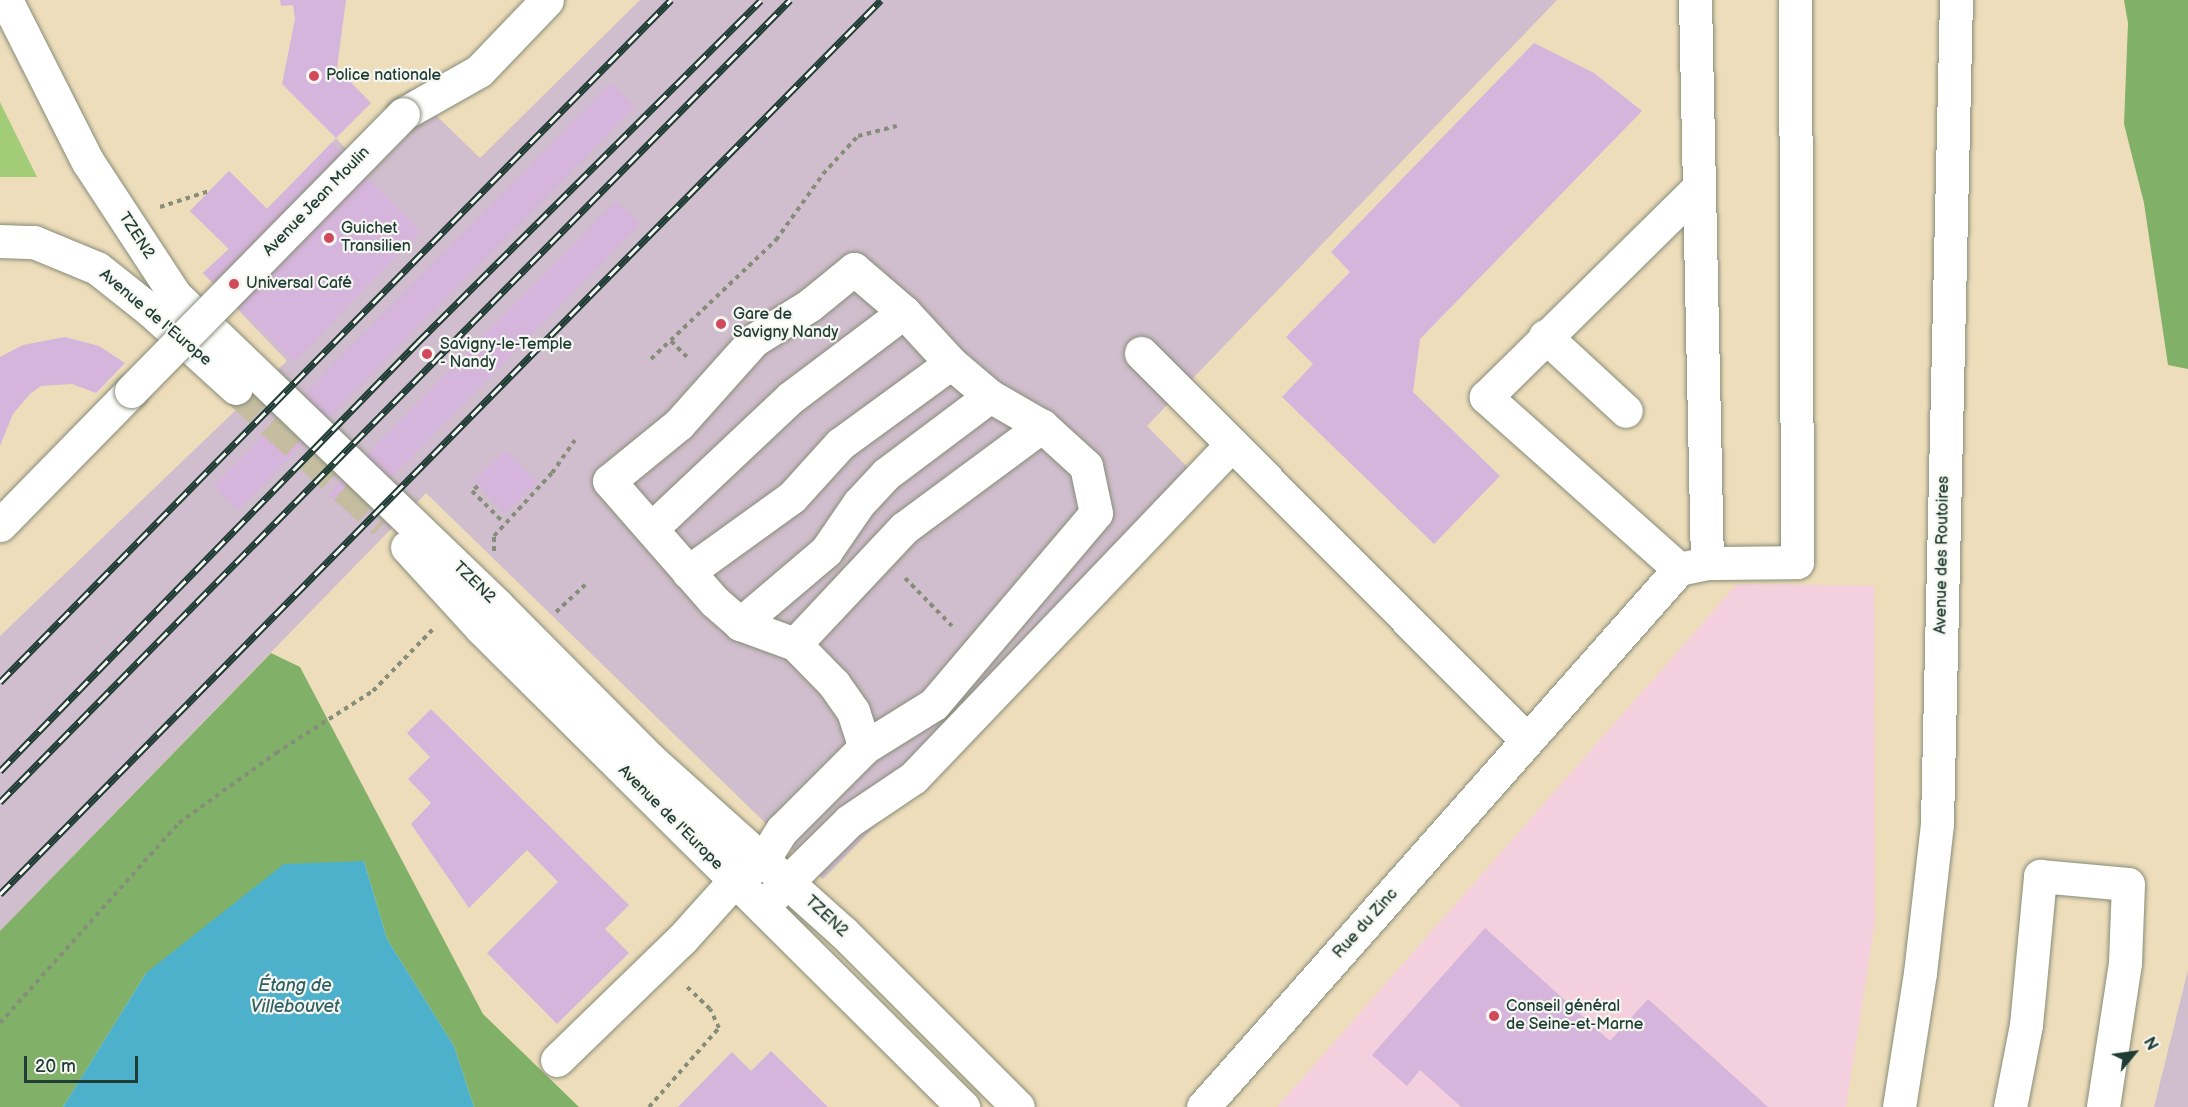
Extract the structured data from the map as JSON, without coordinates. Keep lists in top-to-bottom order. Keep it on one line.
{"streets":{"street":["Avenue Jean Moulin","TZEN2","Avenue de l'Europe","Avenue des Routoires","Rue du Zinc"]},"water":["Étang de Villebouvet"],"places":["Police nationale","Guichet Transilien","Universal Café","Gare de Savigny Nandy","Savigny-le-Temple - Nandy","Conseil général de Seine-et-Marne"],"scale_bar":"20 m","north":"top right"}
